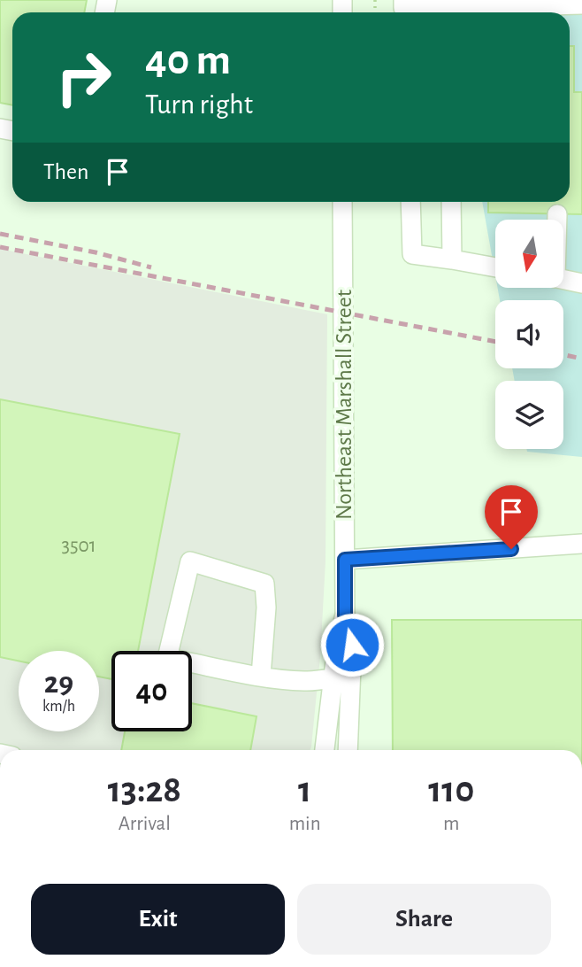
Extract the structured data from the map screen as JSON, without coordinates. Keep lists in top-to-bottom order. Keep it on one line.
{"streets":{"street":["Northeast Marshall Street"]},"house_numbers":["3501"],"north":"bottom","page":{"turn":["40 m","Turn right"],"then":"Then","speed":"29 km/h","limit":"40","eta":["13:28","Arrival","1","min","110","m"],"buttons":["Exit","Share"]}}
